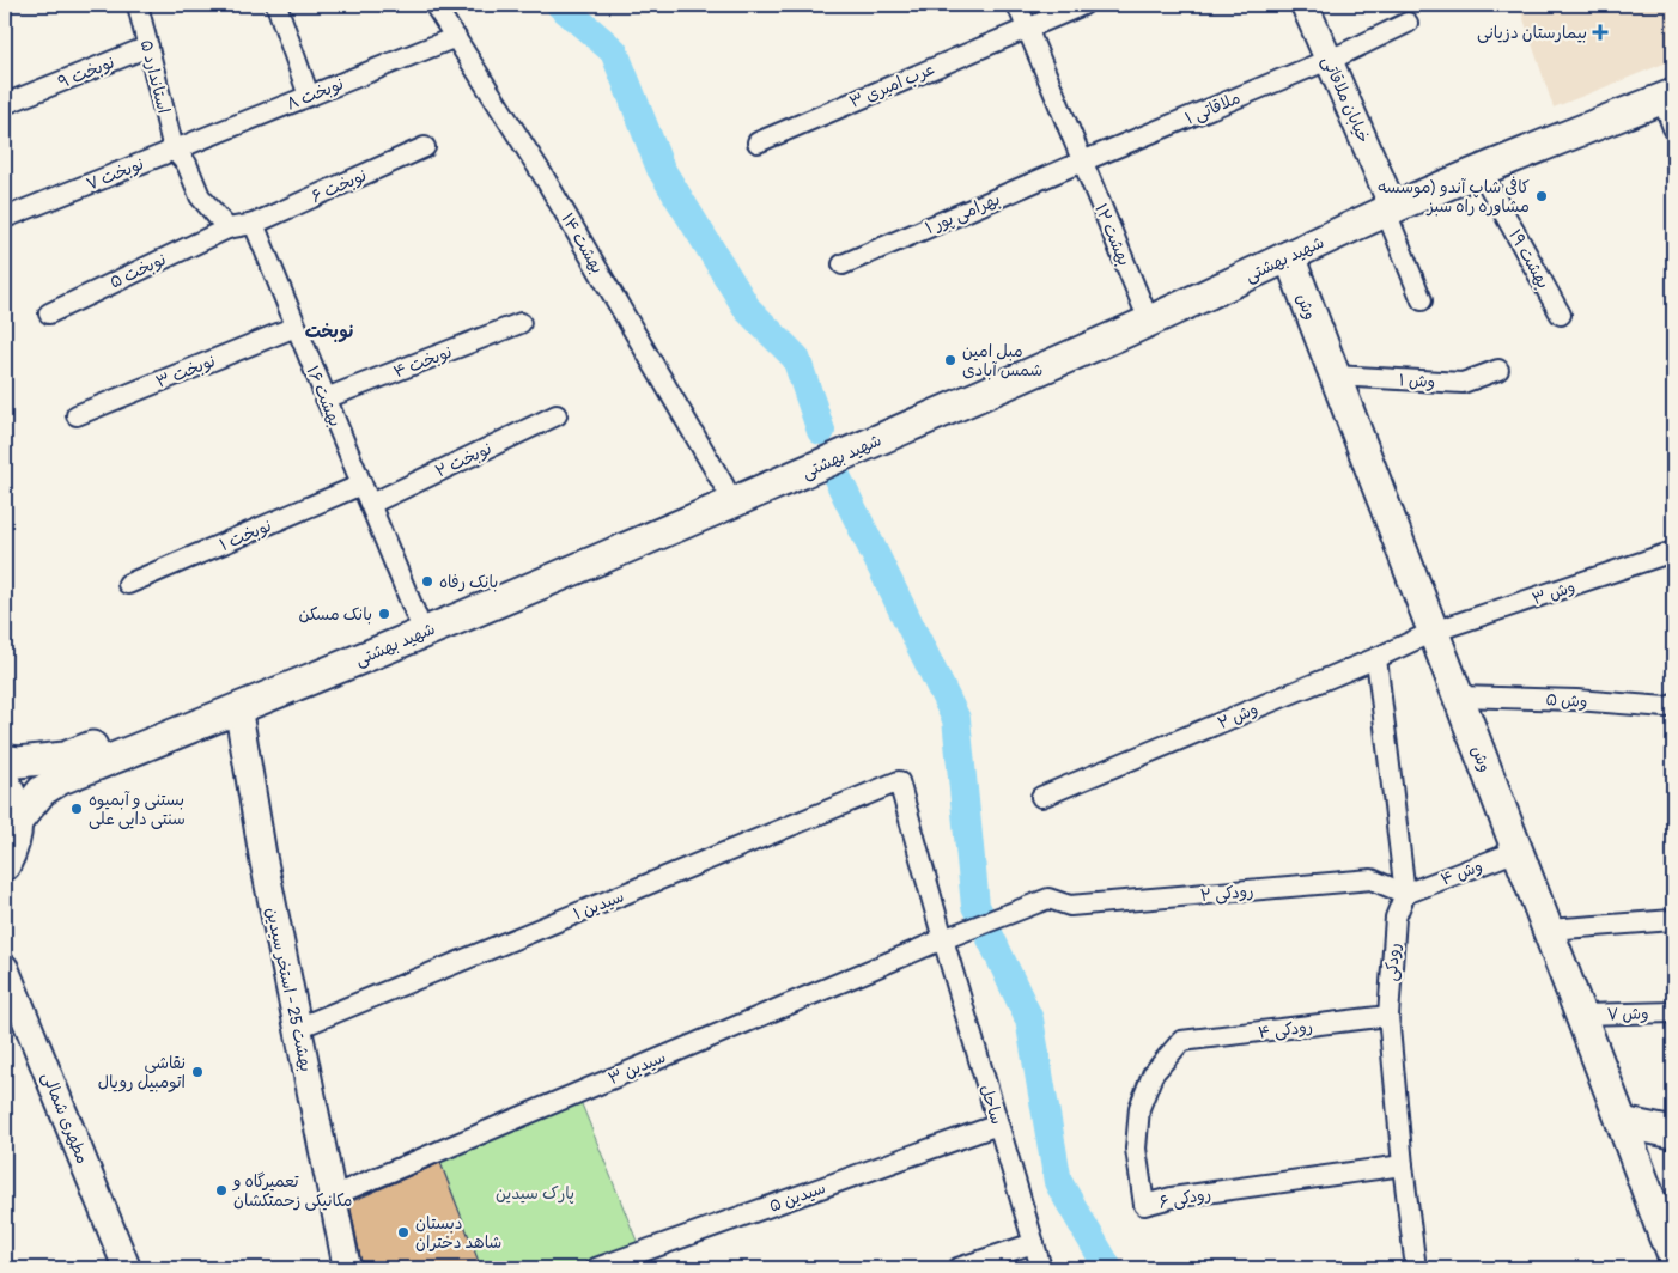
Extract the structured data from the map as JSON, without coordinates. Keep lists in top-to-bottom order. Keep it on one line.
{"streets":{"main road":["خیابان ملاقاتی","شهید بهشتی","وش","بهشت 25 - استخر سیدین","مطهری شمالی"],"street":["۹ نوبخت","۵ استاندارد","۳ عرب امیری","۸ نوبخت","ملاقاتی ۱","۷ نوبخت","نوبخت ۶","۱ بهرامی پور","۱۲ بهشت","بهشت ۱۴","بهشت ۱۹","۵ نوبخت","۴ نوبخت","۳ نوبخت","وش ۱","۱۶ بهشت","۲ نوبخت","۱ نوبخت","وش ۳","وش ۵","وش ۲","وش ۴","رودکی ۲","سیدین ۱","رودکی","وش ۷","رودکی ۴","سیدین ۳","ساحل","سیدین ۵","رودکی ۶"]},"crossings":[["۹ نوبخت","۵ استاندارد"],["۵ استاندارد","۸ نوبخت"],["۵ استاندارد","۷ نوبخت"],["۳ عرب امیری","۱۲ بهشت"],["۸ نوبخت","۷ نوبخت"],["۸ نوبخت","بهشت ۱۴"],["خیابان ملاقاتی","ملاقاتی ۱"],["خیابان ملاقاتی","شهید بهشتی"],["ملاقاتی ۱","۱ بهرامی پور"],["ملاقاتی ۱","۱۲ بهشت"],["نوبخت ۶","۱۶ بهشت"],["۱ بهرامی پور","۱۲ بهشت"],["۱۲ بهشت","شهید بهشتی"],["بهشت ۱۴","شهید بهشتی"],["شهید بهشتی","بهشت ۱۹"],["شهید بهشتی","وش"],["شهید بهشتی","۱۶ بهشت"],["شهید بهشتی","بهشت 25 - استخر سیدین"],["وش","وش ۱"],["وش","وش ۳"],["وش","وش ۵"],["وش","وش ۲"],["وش","وش ۴"],["وش","وش ۷"],["۴ نوبخت","۱۶ بهشت"],["۳ نوبخت","۱۶ بهشت"],["۱۶ بهشت","۲ نوبخت"],["۱۶ بهشت","۱ نوبخت"],["وش ۳","وش ۲"],["وش ۲","رودکی"],["وش ۴","رودکی ۲"],["وش ۴","رودکی"],["رودکی ۲","رودکی"],["رودکی ۲","سیدین ۳"],["سیدین ۱","بهشت 25 - استخر سیدین"],["سیدین ۱","ساحل"],["رودکی","رودکی ۴"],["رودکی","رودکی ۶"],["بهشت 25 - استخر سیدین","سیدین ۳"],["رودکی ۴","رودکی ۶"],["سیدین ۳","ساحل"],["ساحل","سیدین ۵"]],"districts":["نوبخت"],"parks":["پارک سیدین"],"places":{"health":["بیمارستان دزیانی"],"other":["کافی شاپ آندو (موسسه مشاوره راه سبز","مبل امین شمس آبادی","بانک رفاه","بانک مسکن","بستنی و آبمیوه سنتی دایی علی","نقاشی اتومبیل رویال","تعمیرگاه و مکانیکی زحمتکشان","دبستان شاهد دختران"]}}
